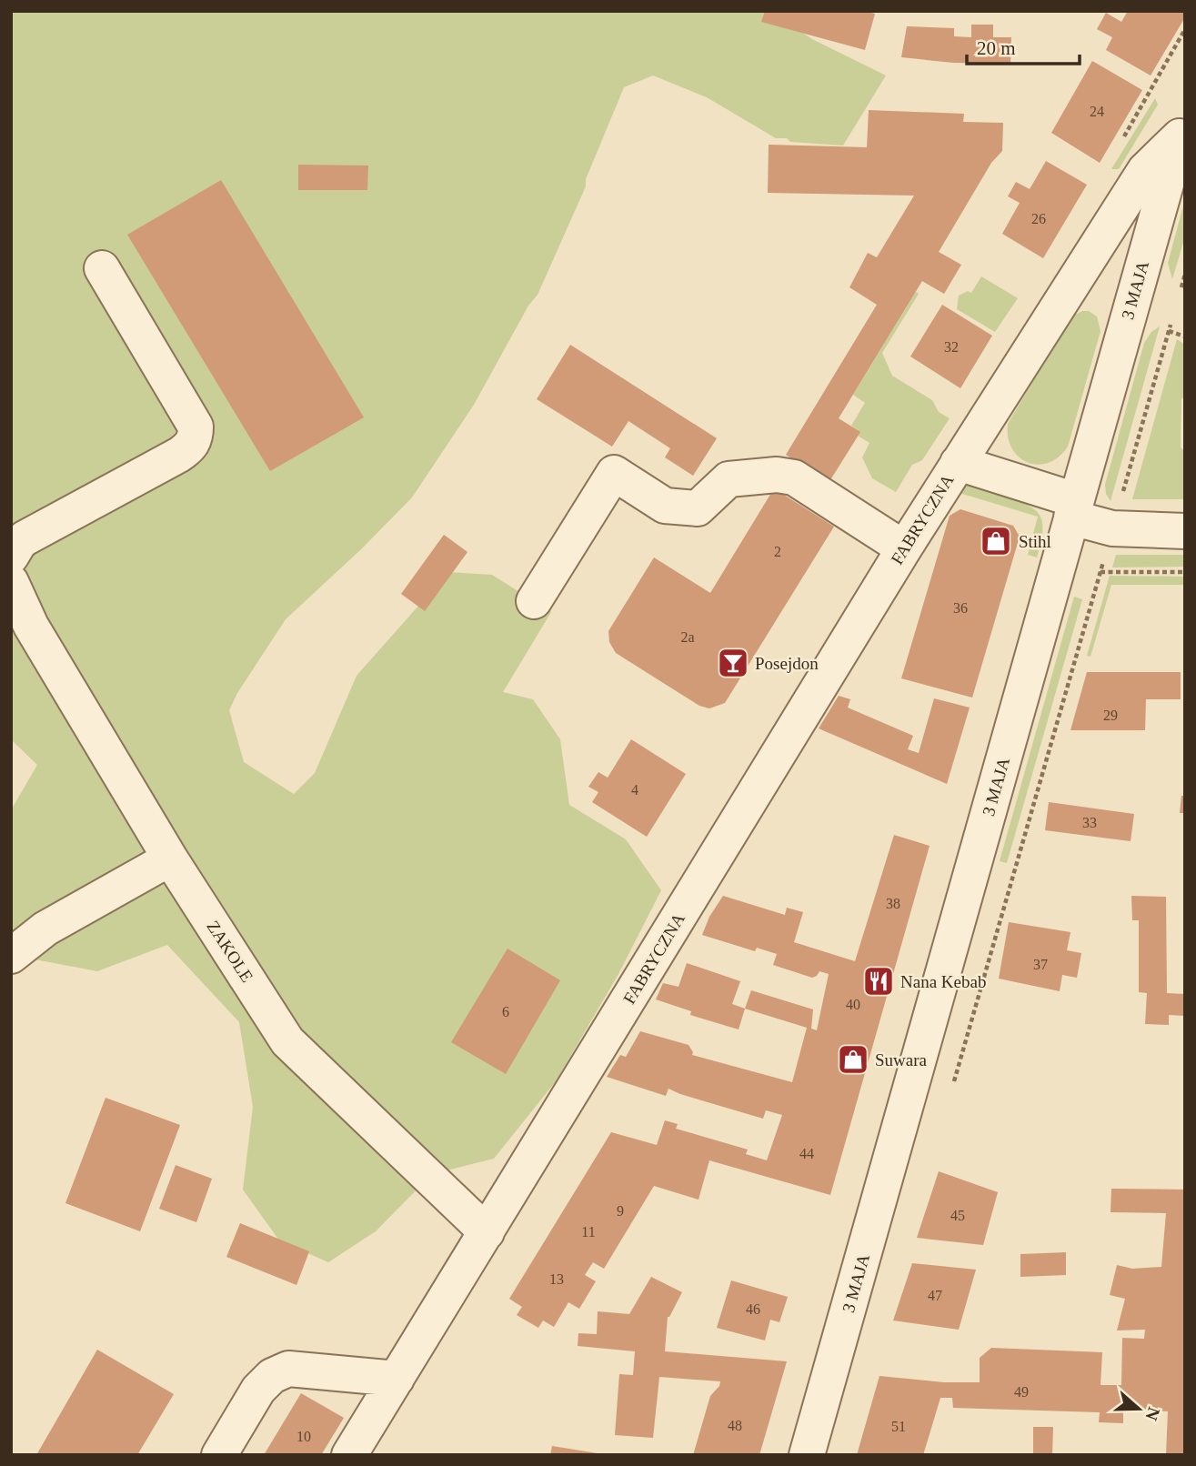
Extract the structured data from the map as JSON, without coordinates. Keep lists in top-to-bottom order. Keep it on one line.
{"streets":{"street":["3 MAJA","FABRYCZNA","ZAKOLE"]},"crossings":[["3 MAJA","FABRYCZNA"],["FABRYCZNA","ZAKOLE"]],"places":{"shop":["Stihl","Suwara"],"bar":["Posejdon"],"restaurant":["Nana Kebab"]},"house_numbers":["24","26","32","2","36","2a","29","4","33","38","37","40","6","44","9","45","11","13","47","46","49","48","51","10"],"scale_bar":"20 m","north":"right"}
